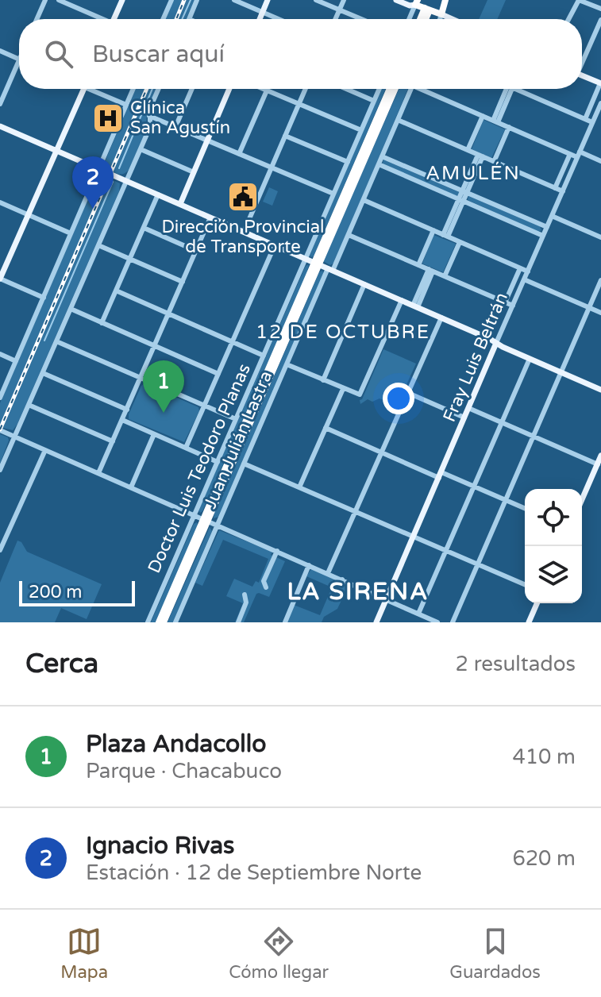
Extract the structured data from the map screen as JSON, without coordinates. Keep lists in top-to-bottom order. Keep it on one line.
{"streets":{"main road":["Fray Luis Beltrán"],"street":["Juan Julián Lastra","Doctor Luis Teodoro Planas"]},"districts":["AMULÉN","12 DE OCTUBRE","LA SIRENA"],"places":{"hospital":["Clínica San Agustín"],"public building":["Dirección Provincial de Transporte"]},"scale_bar":"200 m","page":{"search":"Buscar aquí","pins":["2","1"],"scale":"200 m","heading":["Cerca","2 resultados"],"list":[{"mark":"1","name":"Plaza Andacollo","note":"Parque · Chacabuco","value":"410 m"},{"mark":"2","name":"Ignacio Rivas","note":"Estación · 12 de Septiembre Norte","value":"620 m"}],"nav":["Mapa","Cómo llegar","Guardados"]}}
